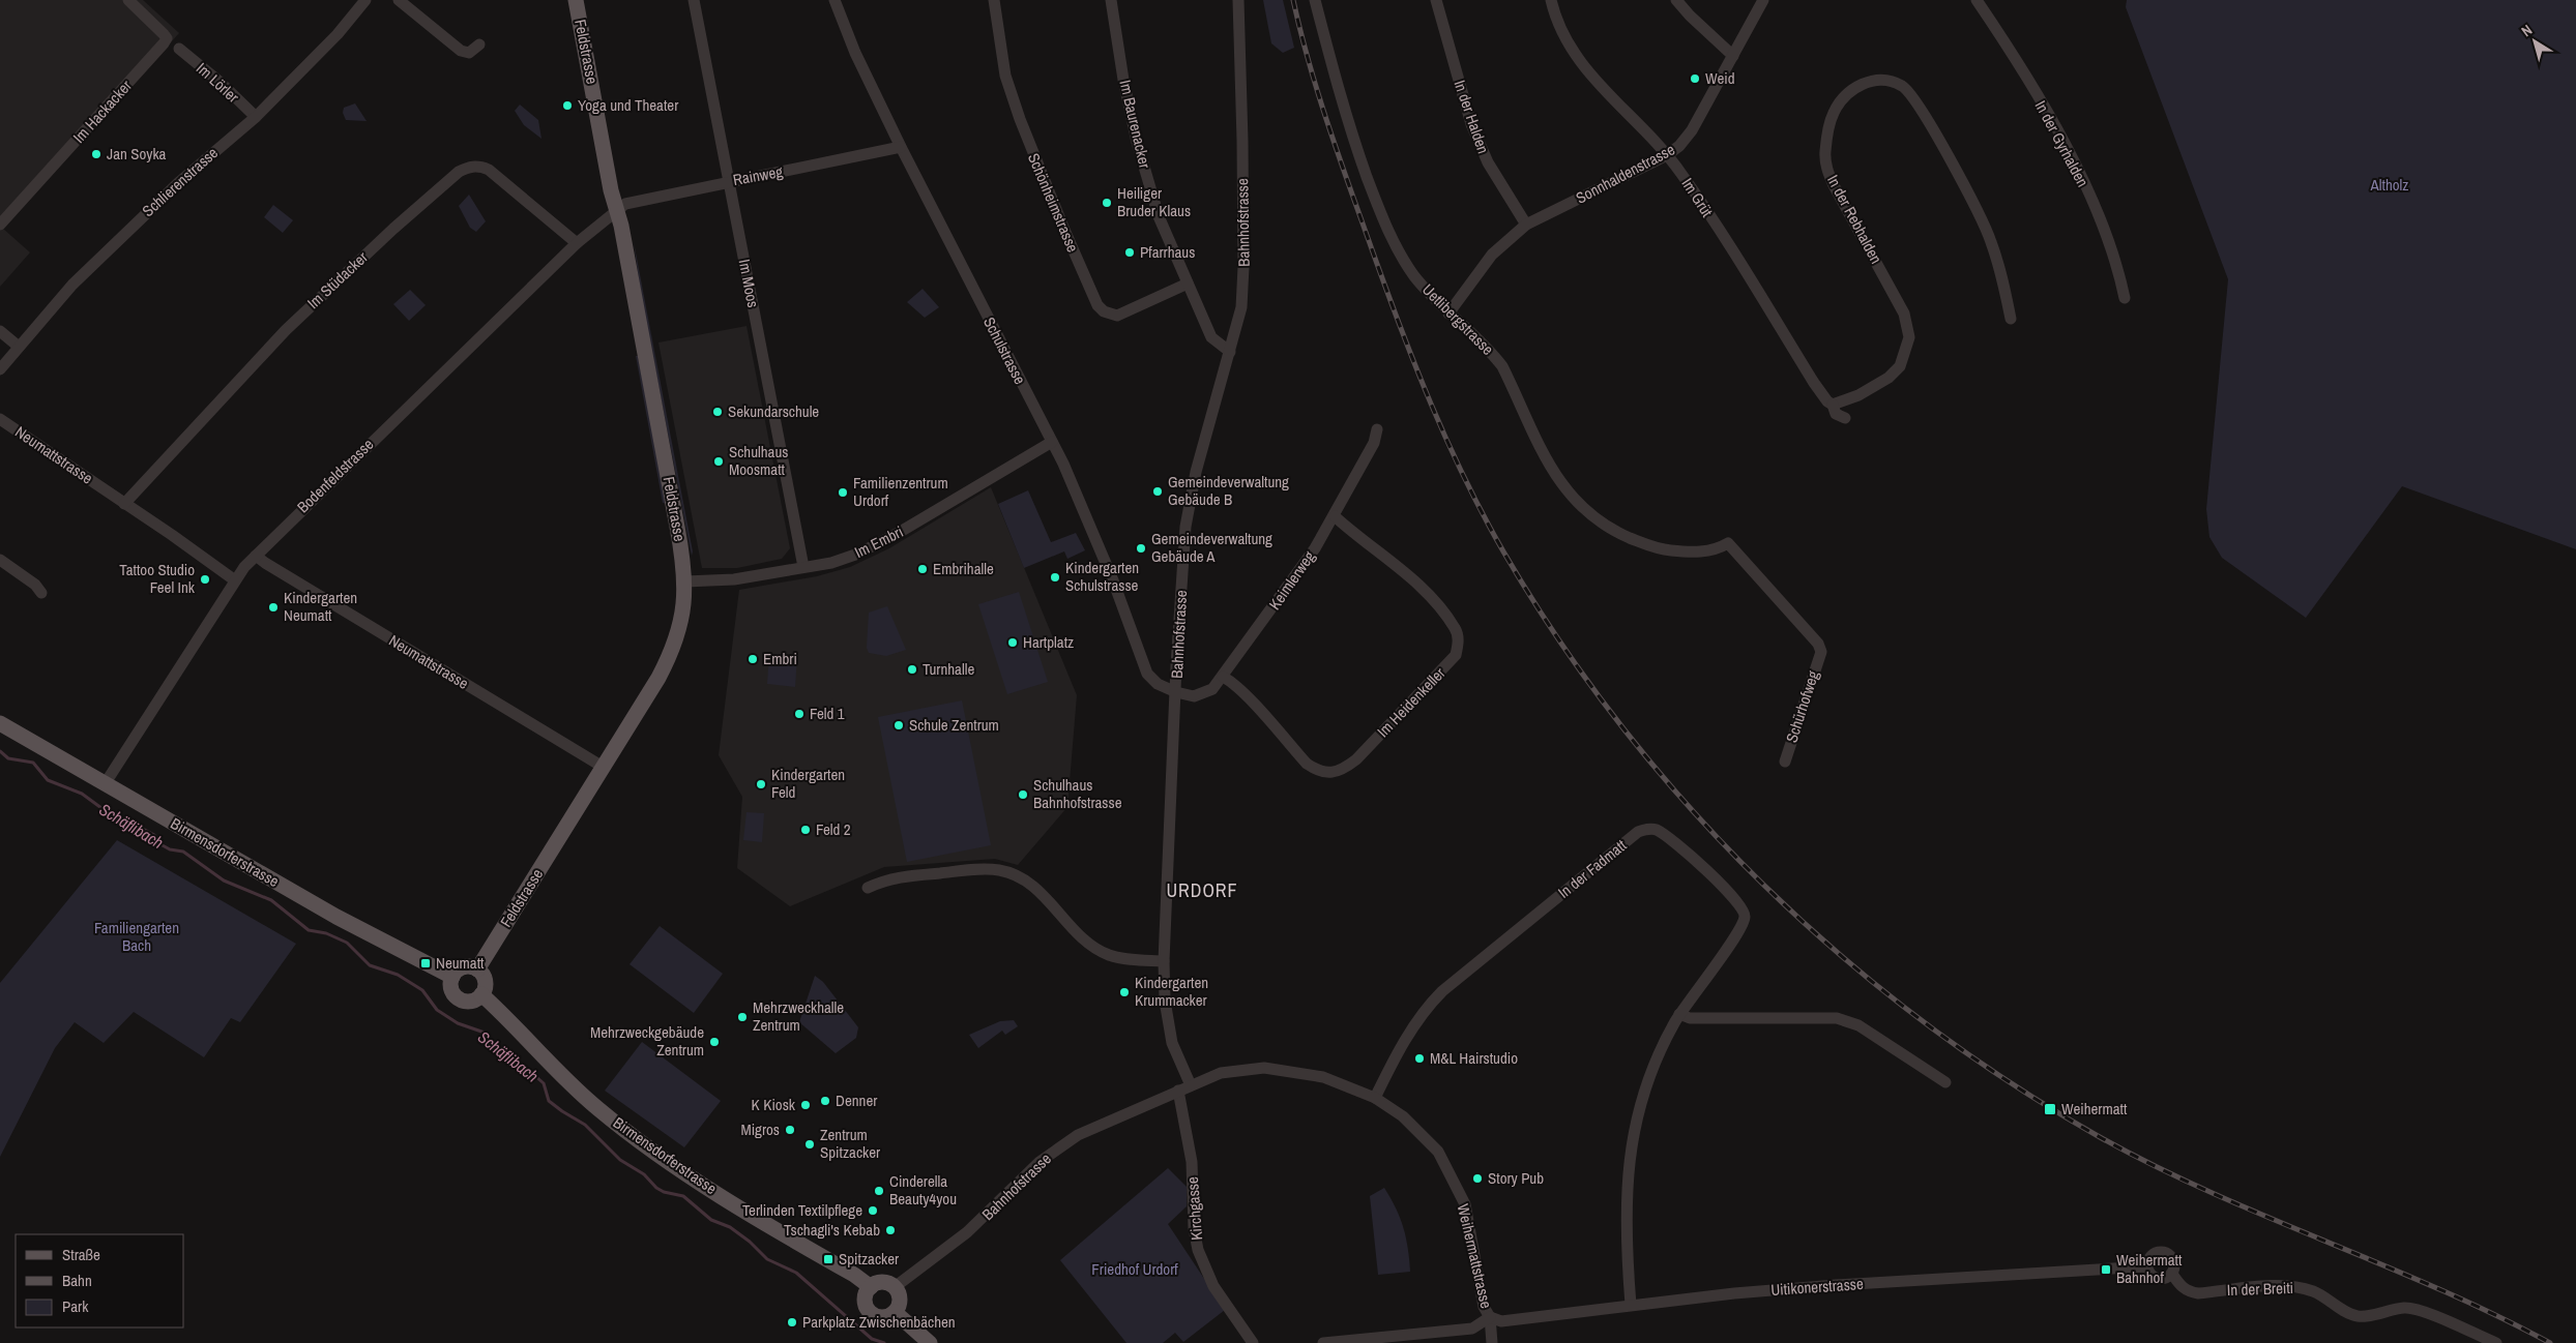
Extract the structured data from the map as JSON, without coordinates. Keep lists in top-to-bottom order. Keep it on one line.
{"streets":{"main road":["Feldstrasse","Birmensdorferstrasse"],"street":["Im Lörler","Im Hackacker","In der Halden","Im Baurenacker","In der Gyrhalden","Sonnhaldenstrasse","Rainweg","Schlierenstrasse","Im Grüt","Schönheimstrasse","In der Rebhalden","Bahnhofstrasse","Im Stüdacker","Im Moos","Uetlibergstrasse","Schulstrasse","Neumattstrasse","Bodenfeldstrasse","Im Embri","Keimlerweg","Im Heidenkeller","Schürhofweg","In der Fadmatt","Kirchgasse","Weihermattstrasse","Uitikonerstrasse","In der Breiti"]},"crossings":[["Feldstrasse","Rainweg"],["Feldstrasse","Neumattstrasse"],["Feldstrasse","Bodenfeldstrasse"],["Feldstrasse","Im Embri"],["Feldstrasse","Birmensdorferstrasse"],["Im Lörler","Schlierenstrasse"],["In der Halden","Sonnhaldenstrasse"],["Im Baurenacker","Schönheimstrasse"],["Im Baurenacker","Bahnhofstrasse"],["Sonnhaldenstrasse","Im Grüt"],["Sonnhaldenstrasse","Uetlibergstrasse"],["Rainweg","Im Moos"],["Rainweg","Schulstrasse"],["Rainweg","Bodenfeldstrasse"],["Im Grüt","In der Rebhalden"],["Bahnhofstrasse","Schulstrasse"],["Bahnhofstrasse","Keimlerweg"],["Bahnhofstrasse","Birmensdorferstrasse"],["Bahnhofstrasse","Kirchgasse"],["Bahnhofstrasse","Weihermattstrasse"],["Im Stüdacker","Neumattstrasse"],["Im Stüdacker","Bodenfeldstrasse"],["Im Moos","Im Embri"],["Uetlibergstrasse","Schürhofweg"],["Schulstrasse","Im Embri"],["Schulstrasse","Keimlerweg"],["Neumattstrasse","Bodenfeldstrasse"],["Bodenfeldstrasse","Birmensdorferstrasse"],["Keimlerweg","Im Heidenkeller"],["In der Fadmatt","Weihermattstrasse"],["In der Fadmatt","Uitikonerstrasse"],["Kirchgasse","Weihermattstrasse"],["Weihermattstrasse","Uitikonerstrasse"],["Uitikonerstrasse","In der Breiti"]],"districts":["URDORF"],"water":["Schäflibach"],"parks":["Altholz","Familiengarten Bach","Friedhof Urdorf"],"places":{"other":["Weid","Yoga und Theater","Jan Soyka","Heiliger Bruder Klaus","Pfarrhaus","Sekundarschule","Schulhaus Moosmatt","Gemeindeverwaltung Gebäude B","Familienzentrum Urdorf","Gemeindeverwaltung Gebäude A","Embrihalle","Kindergarten Schulstrasse","Tattoo Studio Feel Ink","Kindergarten Neumatt","Hartplatz","Embri","Turnhalle","Feld 1","Schule Zentrum","Kindergarten Feld","Schulhaus Bahnhofstrasse","Feld 2","Kindergarten Krummacker","Mehrzweckhalle Zentrum","Mehrzweckgebäude Zentrum","M&L Hairstudio","Denner","K Kiosk","Migros","Zentrum Spitzacker","Story Pub","Cinderella Beauty4you","Terlinden Textilpflege","Tschagli's Kebab","Parkplatz Zwischenbächen"],"transit":["Neumatt","Weihermatt","Spitzacker","Weihermatt Bahnhof"]},"legend":["Straße","Bahn","Park"],"north":"top left"}
